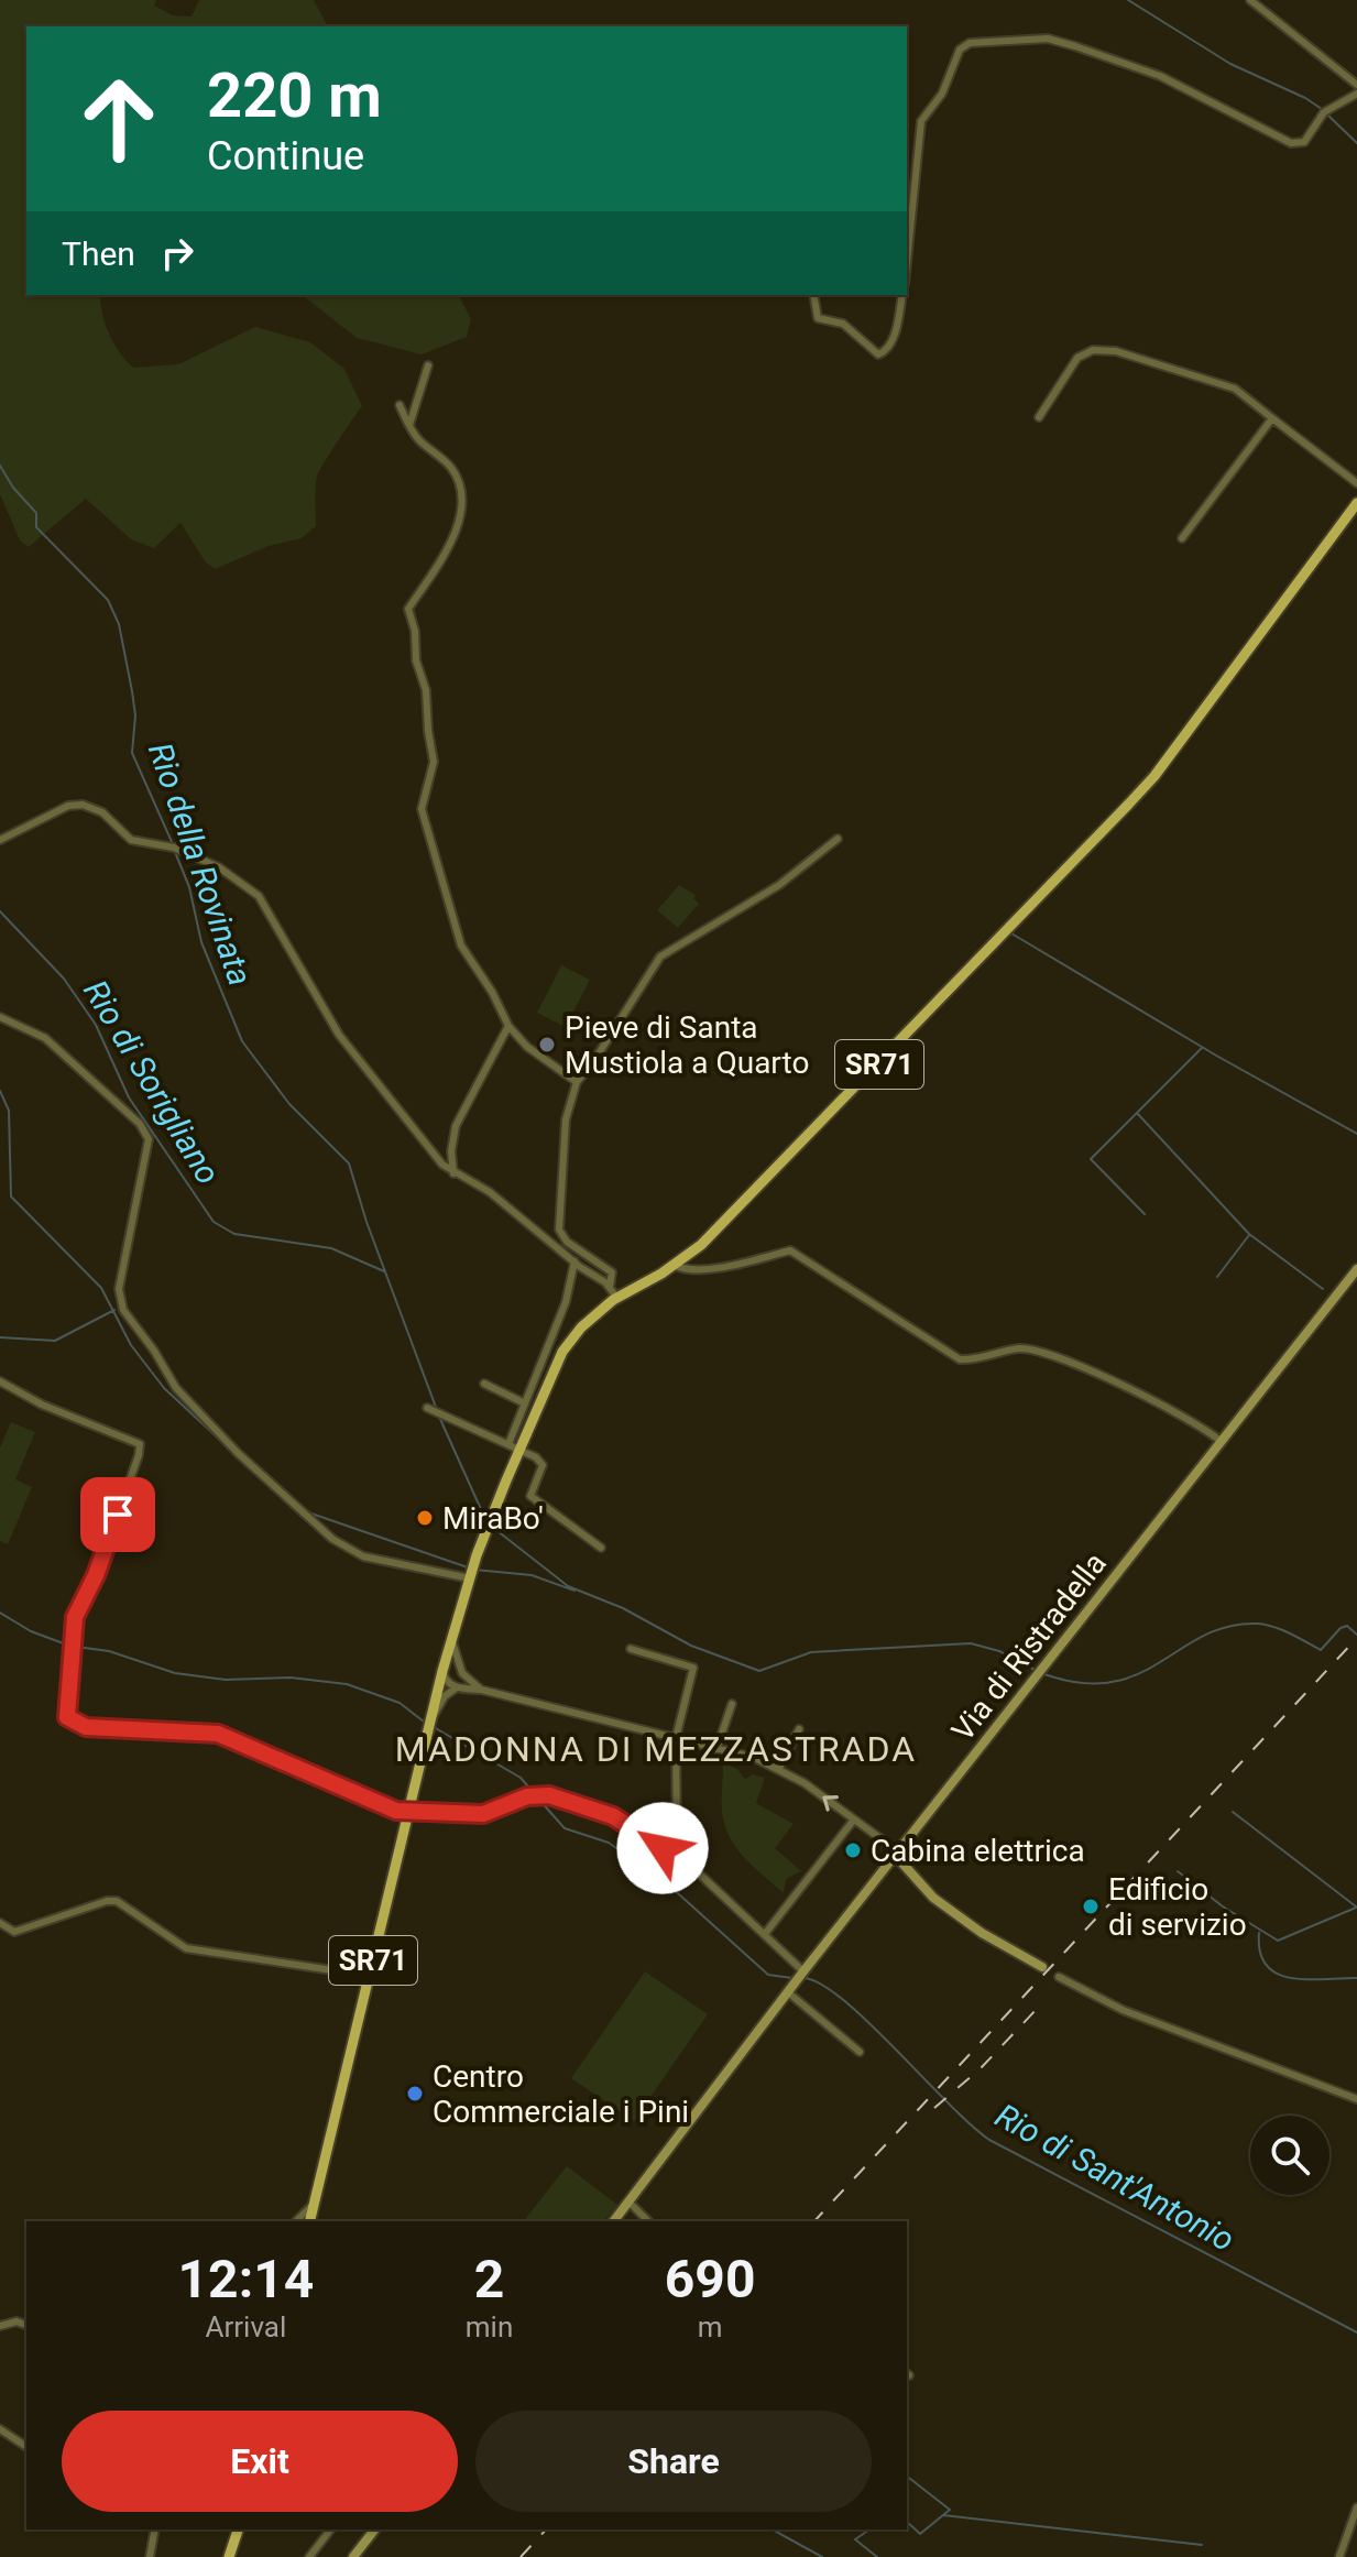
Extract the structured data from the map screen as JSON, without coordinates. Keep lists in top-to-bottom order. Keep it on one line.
{"streets":{"main road":["SR71"],"street":["Via di Ristradella"]},"districts":["MADONNA DI MEZZASTRADA"],"water":["Rio della Rovinata","Rio di Sorigliano","Rio di Sant'Antonio"],"places":["Pieve di Santa Mustiola a Quarto","MiraBo'","Cabina elettrica","Edificio di servizio","Centro Commerciale i Pini"],"page":{"turn":["220 m","Continue"],"then":"Then","eta":["12:14","Arrival","2","min","690","m"],"buttons":["Exit","Share"]}}
